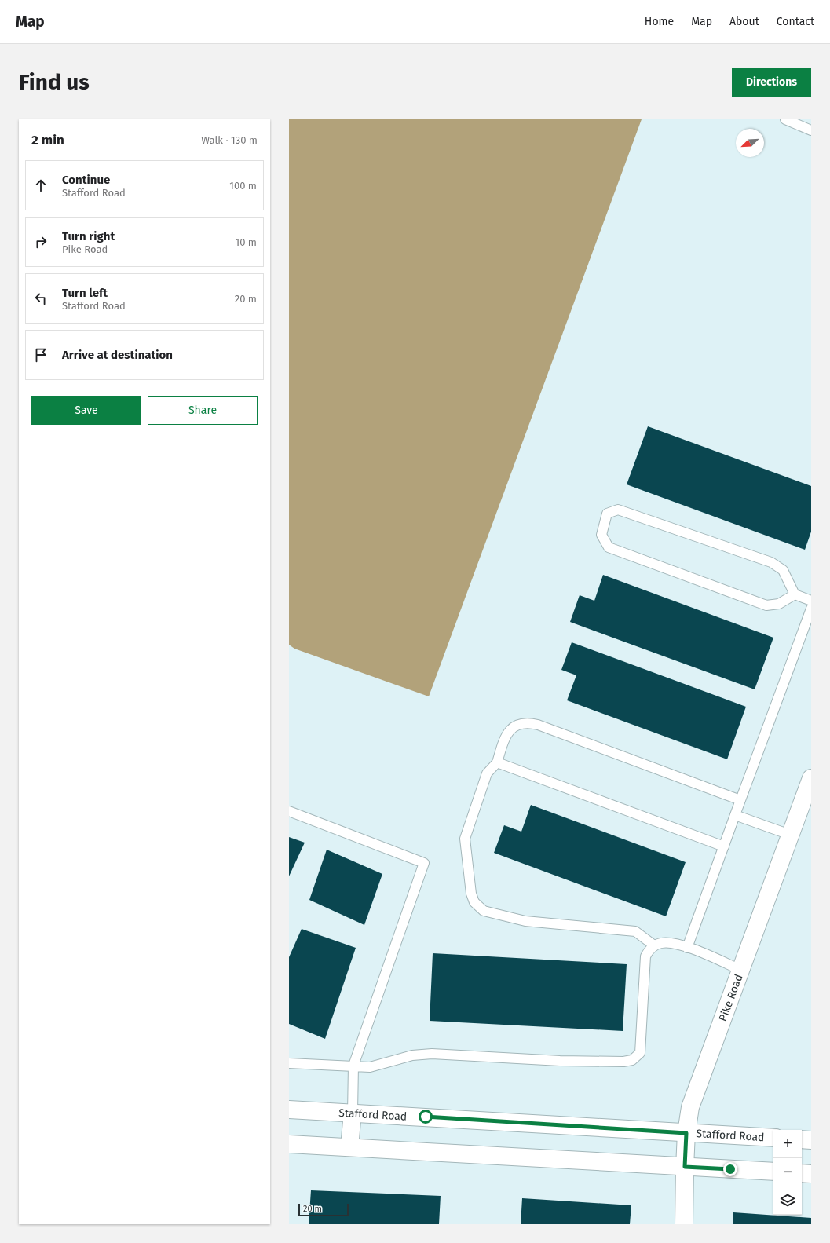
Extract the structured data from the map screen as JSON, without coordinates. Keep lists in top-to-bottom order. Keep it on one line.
{"streets":{"main road":["Pike Road","Stafford Road"]},"crossings":[["Pike Road","Stafford Road"]],"scale_bar":"20 m","north":"bottom left","page":{"header":"Map","nav":["Home","Map","About","Contact"],"buttons":["Directions",["Save","Share"]],"title":"Find us","heading":["2 min","Walk · 130 m"],"list":[["Continue","Stafford Road","100 m"],["Turn right","Pike Road","10 m"],["Turn left","Stafford Road","20 m"],"Arrive at destination"],"map_buttons":["+","−"],"scale":"20 m"}}
